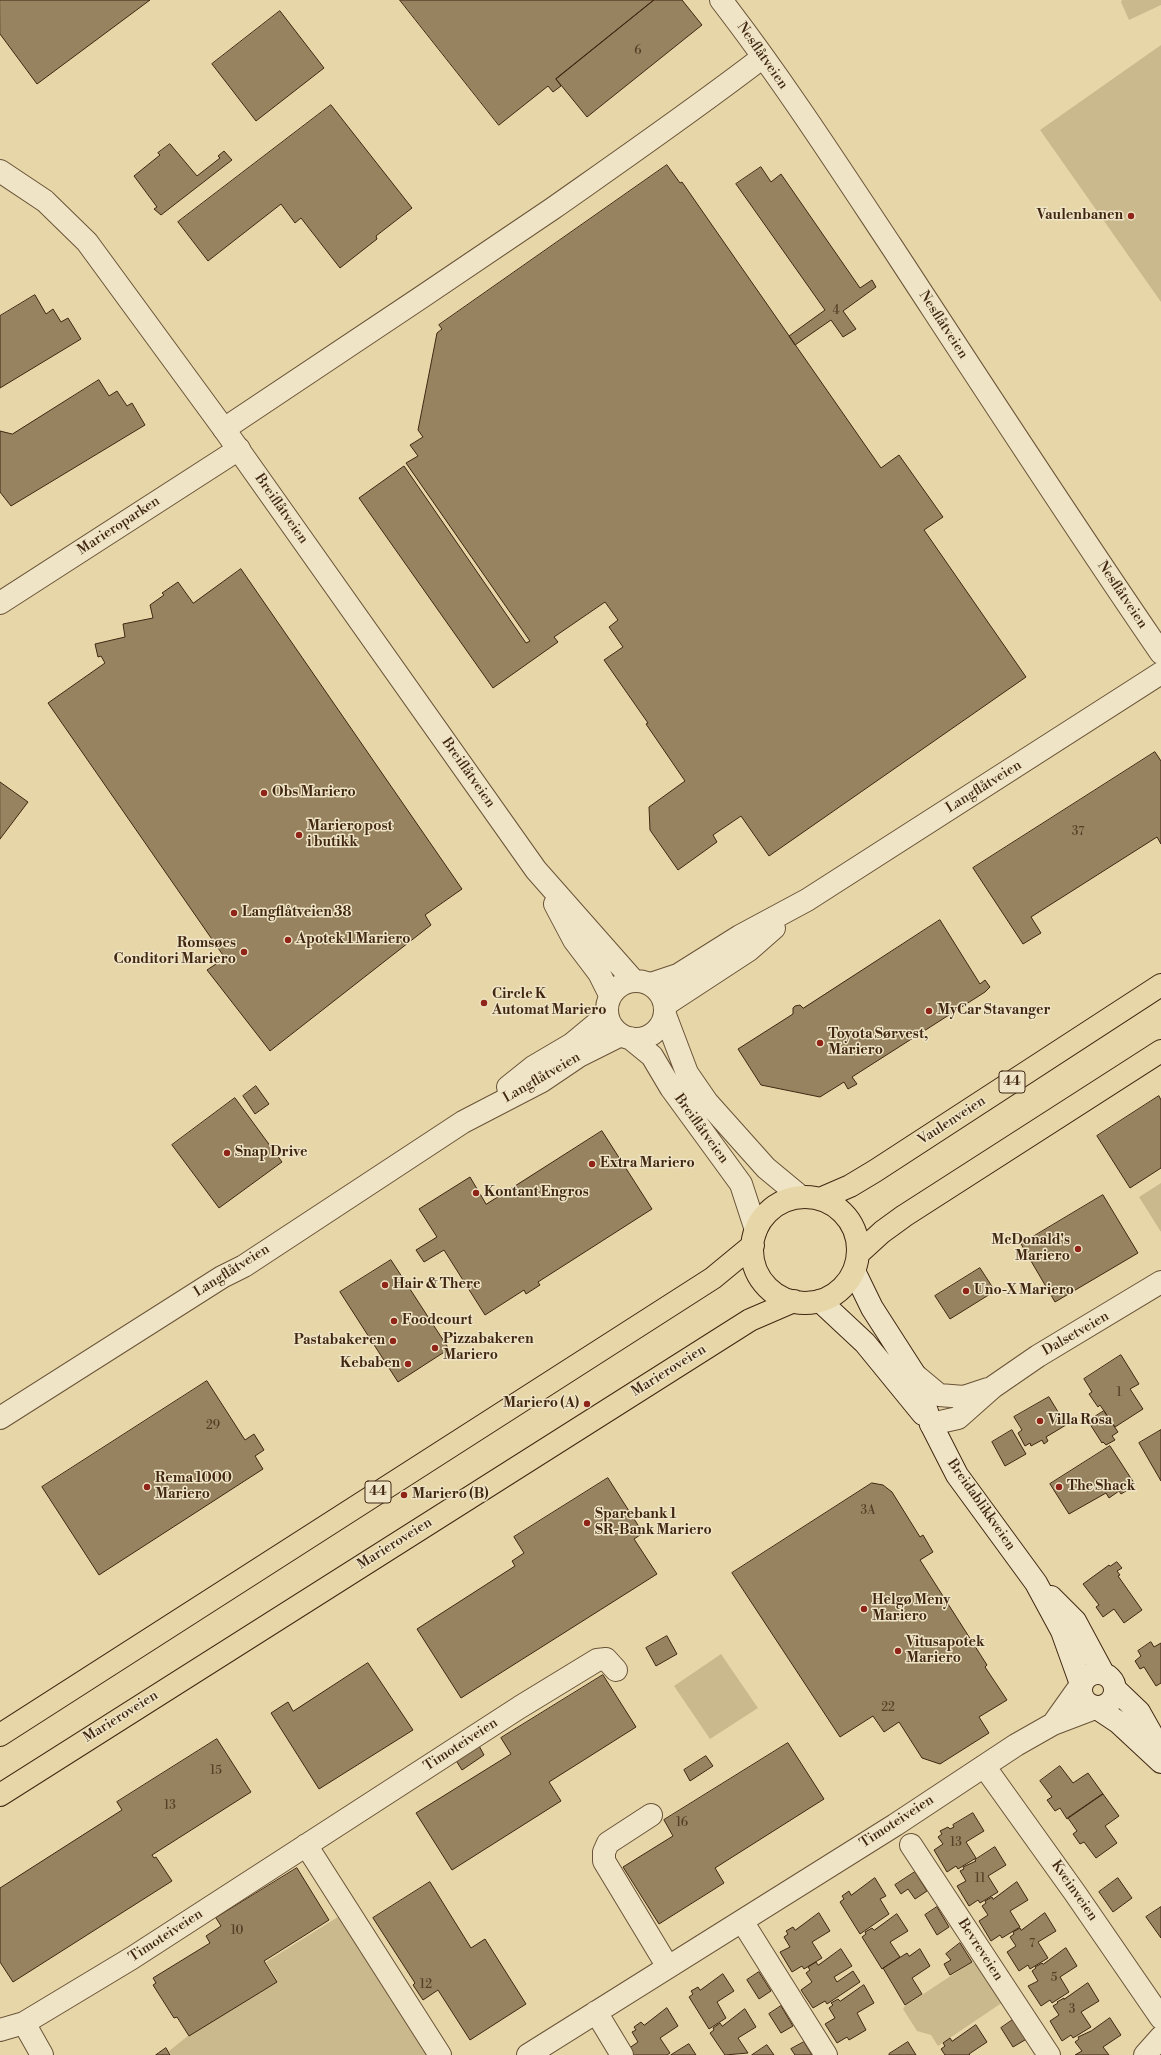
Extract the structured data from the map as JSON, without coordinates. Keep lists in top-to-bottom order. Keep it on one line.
{"streets":{"main road":["44","Vaulenveien","Marieroveien"],"street":["Nesflåtveien","Breiflåtveien","Marieroparken","Langflåtveien","Dalsetveien","Breidablikkveien","Timoteiveien","Kveinveien","Bevreveien"]},"crossings":[["Breiflåtveien","Marieroparken"],["Breiflåtveien","Langflåtveien"],["Breiflåtveien","44"],["Breiflåtveien","Vaulenveien"],["Breiflåtveien","Marieroveien"],["Breiflåtveien","Breidablikkveien"],["44","Vaulenveien"],["44","Marieroveien"],["44","Breidablikkveien"],["Vaulenveien","Marieroveien"],["Vaulenveien","Breidablikkveien"],["Dalsetveien","Breidablikkveien"],["Marieroveien","Breidablikkveien"],["Breidablikkveien","Timoteiveien"],["Timoteiveien","Kveinveien"]],"places":["Vaulenbanen","Obs Mariero","Mariero post i butikk","Langflåtveien 38","Apotek 1 Mariero","Romsøes Conditori Mariero","Circle K Automat Mariero","MyCar Stavanger","Toyota Sørvest, Mariero","Snap Drive","Extra Mariero","Kontant Engros","McDonald's Mariero","Hair & There","Uno-X Mariero","Foodcourt","Pastabakeren","Pizzabakeren Mariero","Kebaben","Mariero (A)","Villa Rosa","Rema 1000 Mariero","The Shack","Mariero (B)","Sparebank 1 SR-Bank Mariero","Helgø Meny Mariero","Vitusapotek Mariero"],"house_numbers":["6","4","37","1","29","3A","22","15","13","16","13","11","10","7","5","12","3"]}
